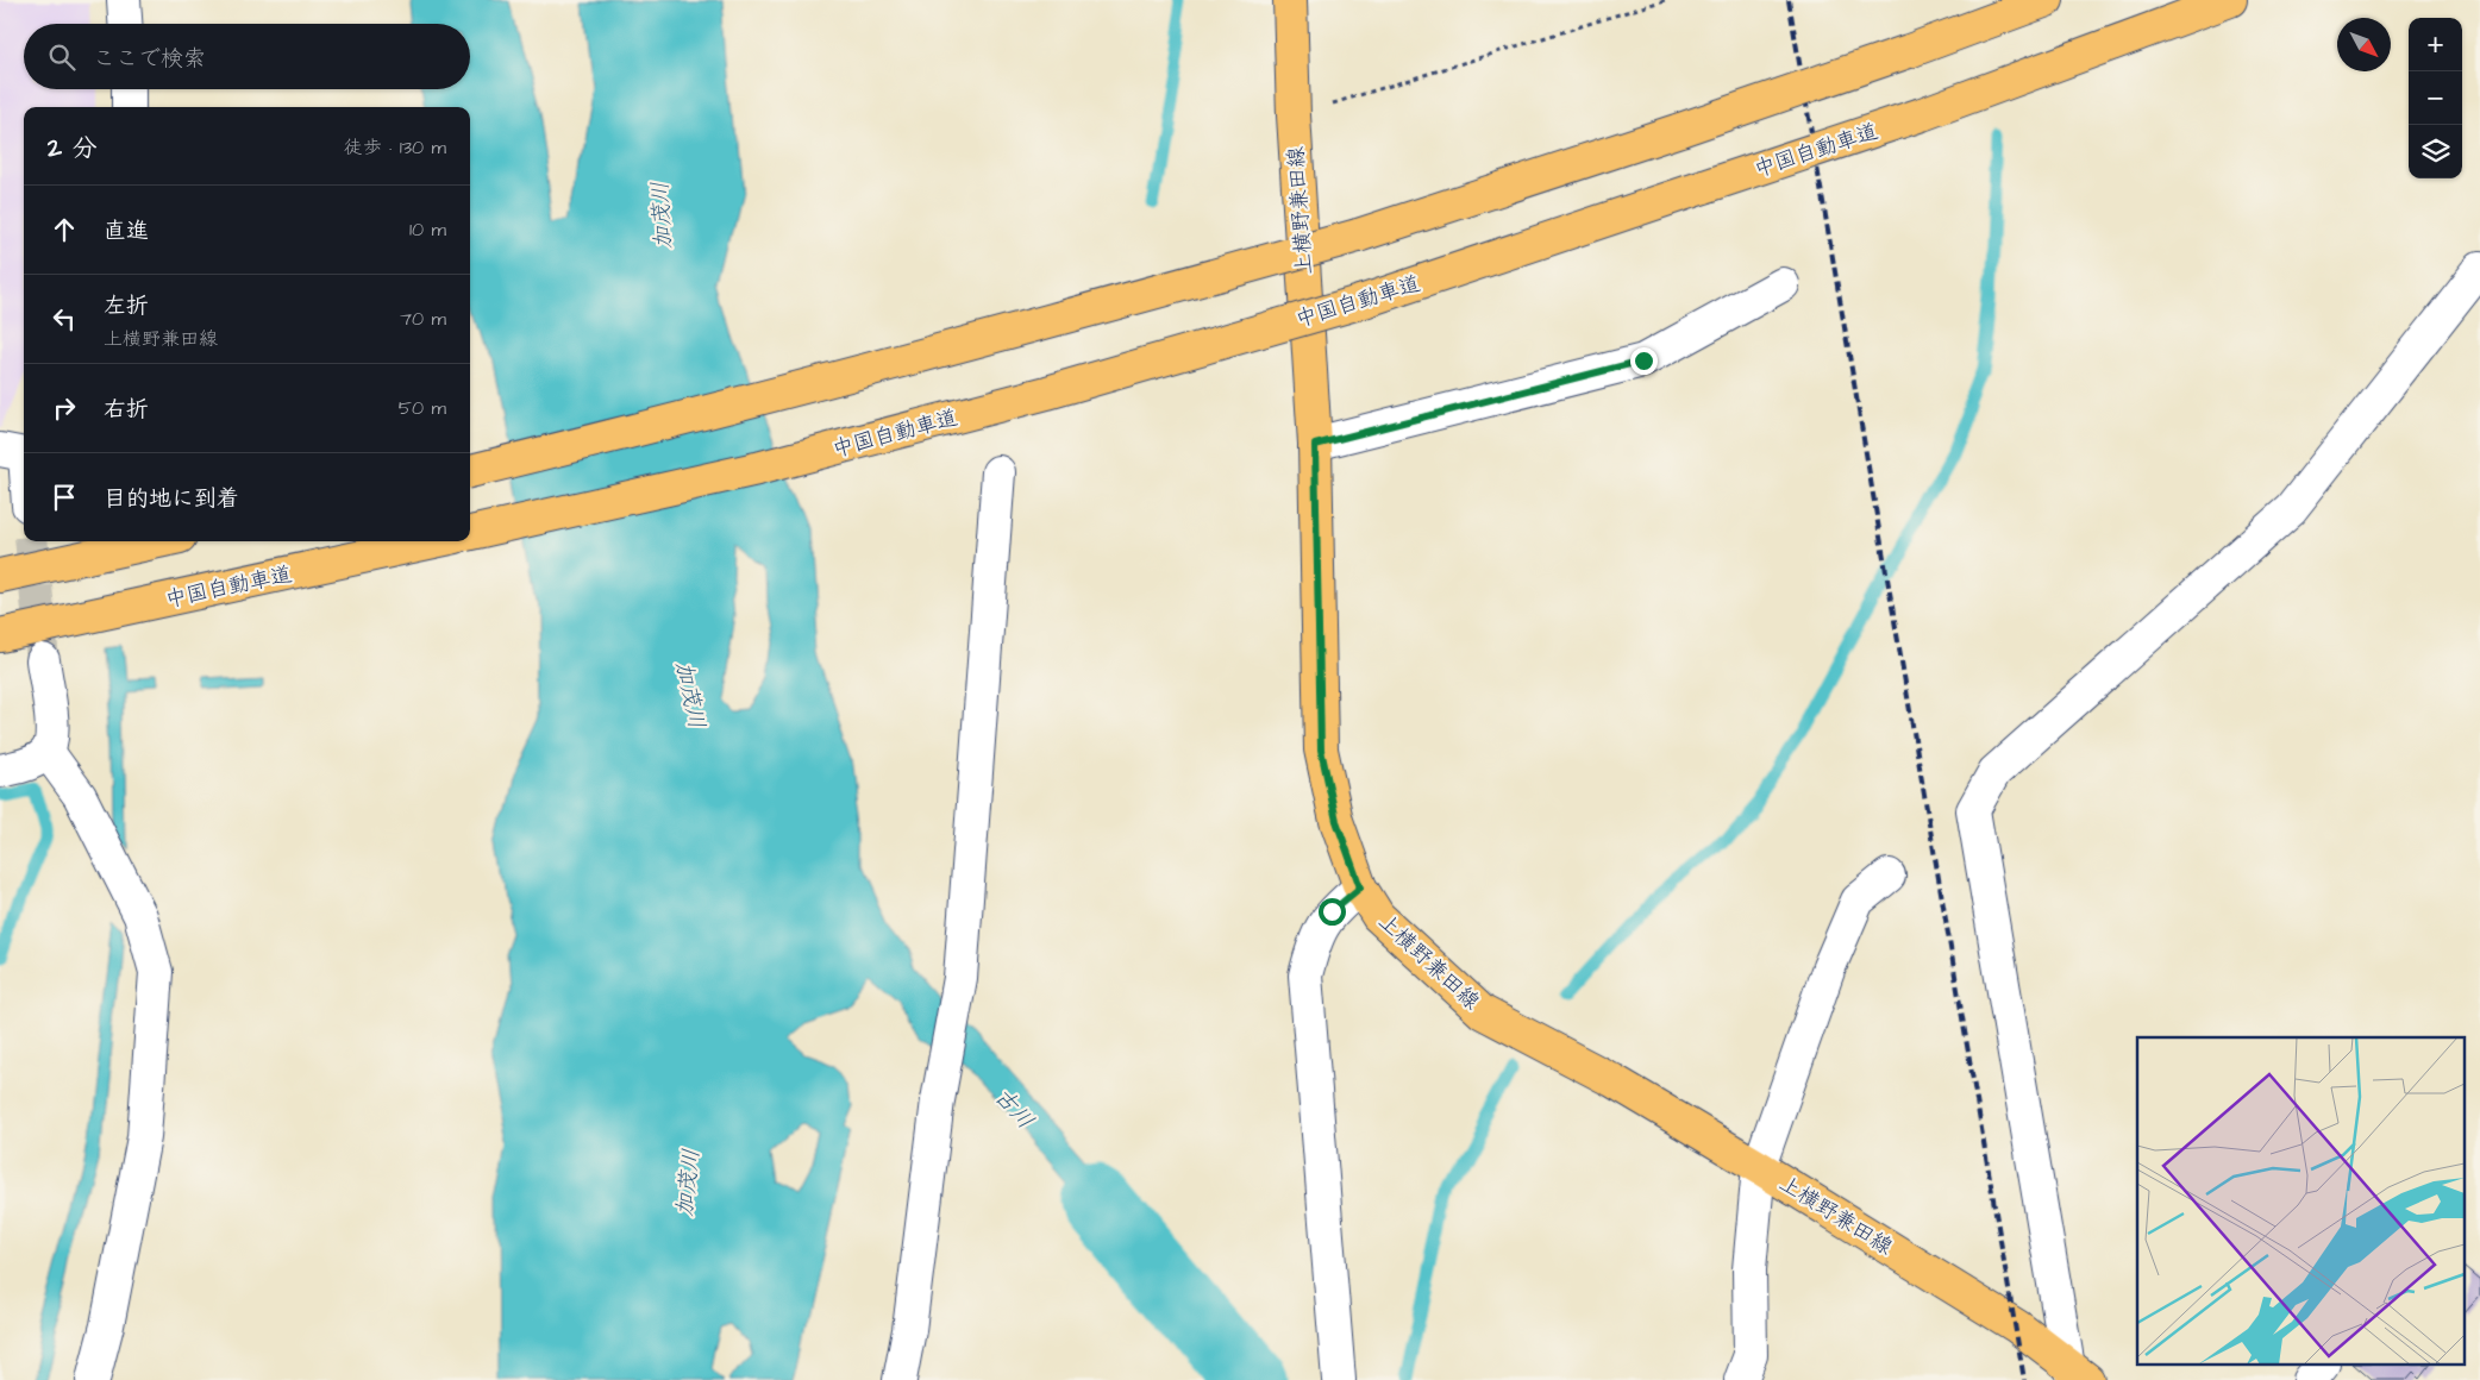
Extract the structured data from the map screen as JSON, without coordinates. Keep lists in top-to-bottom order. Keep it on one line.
{"streets":{"main road":["中国自動車道","上横野兼田線"]},"water":["加茂川","古川"],"north":"bottom right","page":{"map_buttons":["+","−"],"search":"ここで検索","heading":["2 分","徒歩 · 130 m"],"list":[["直進","10 m"],["左折","上横野兼田線","70 m"],["右折","50 m"],"目的地に到着"]}}
